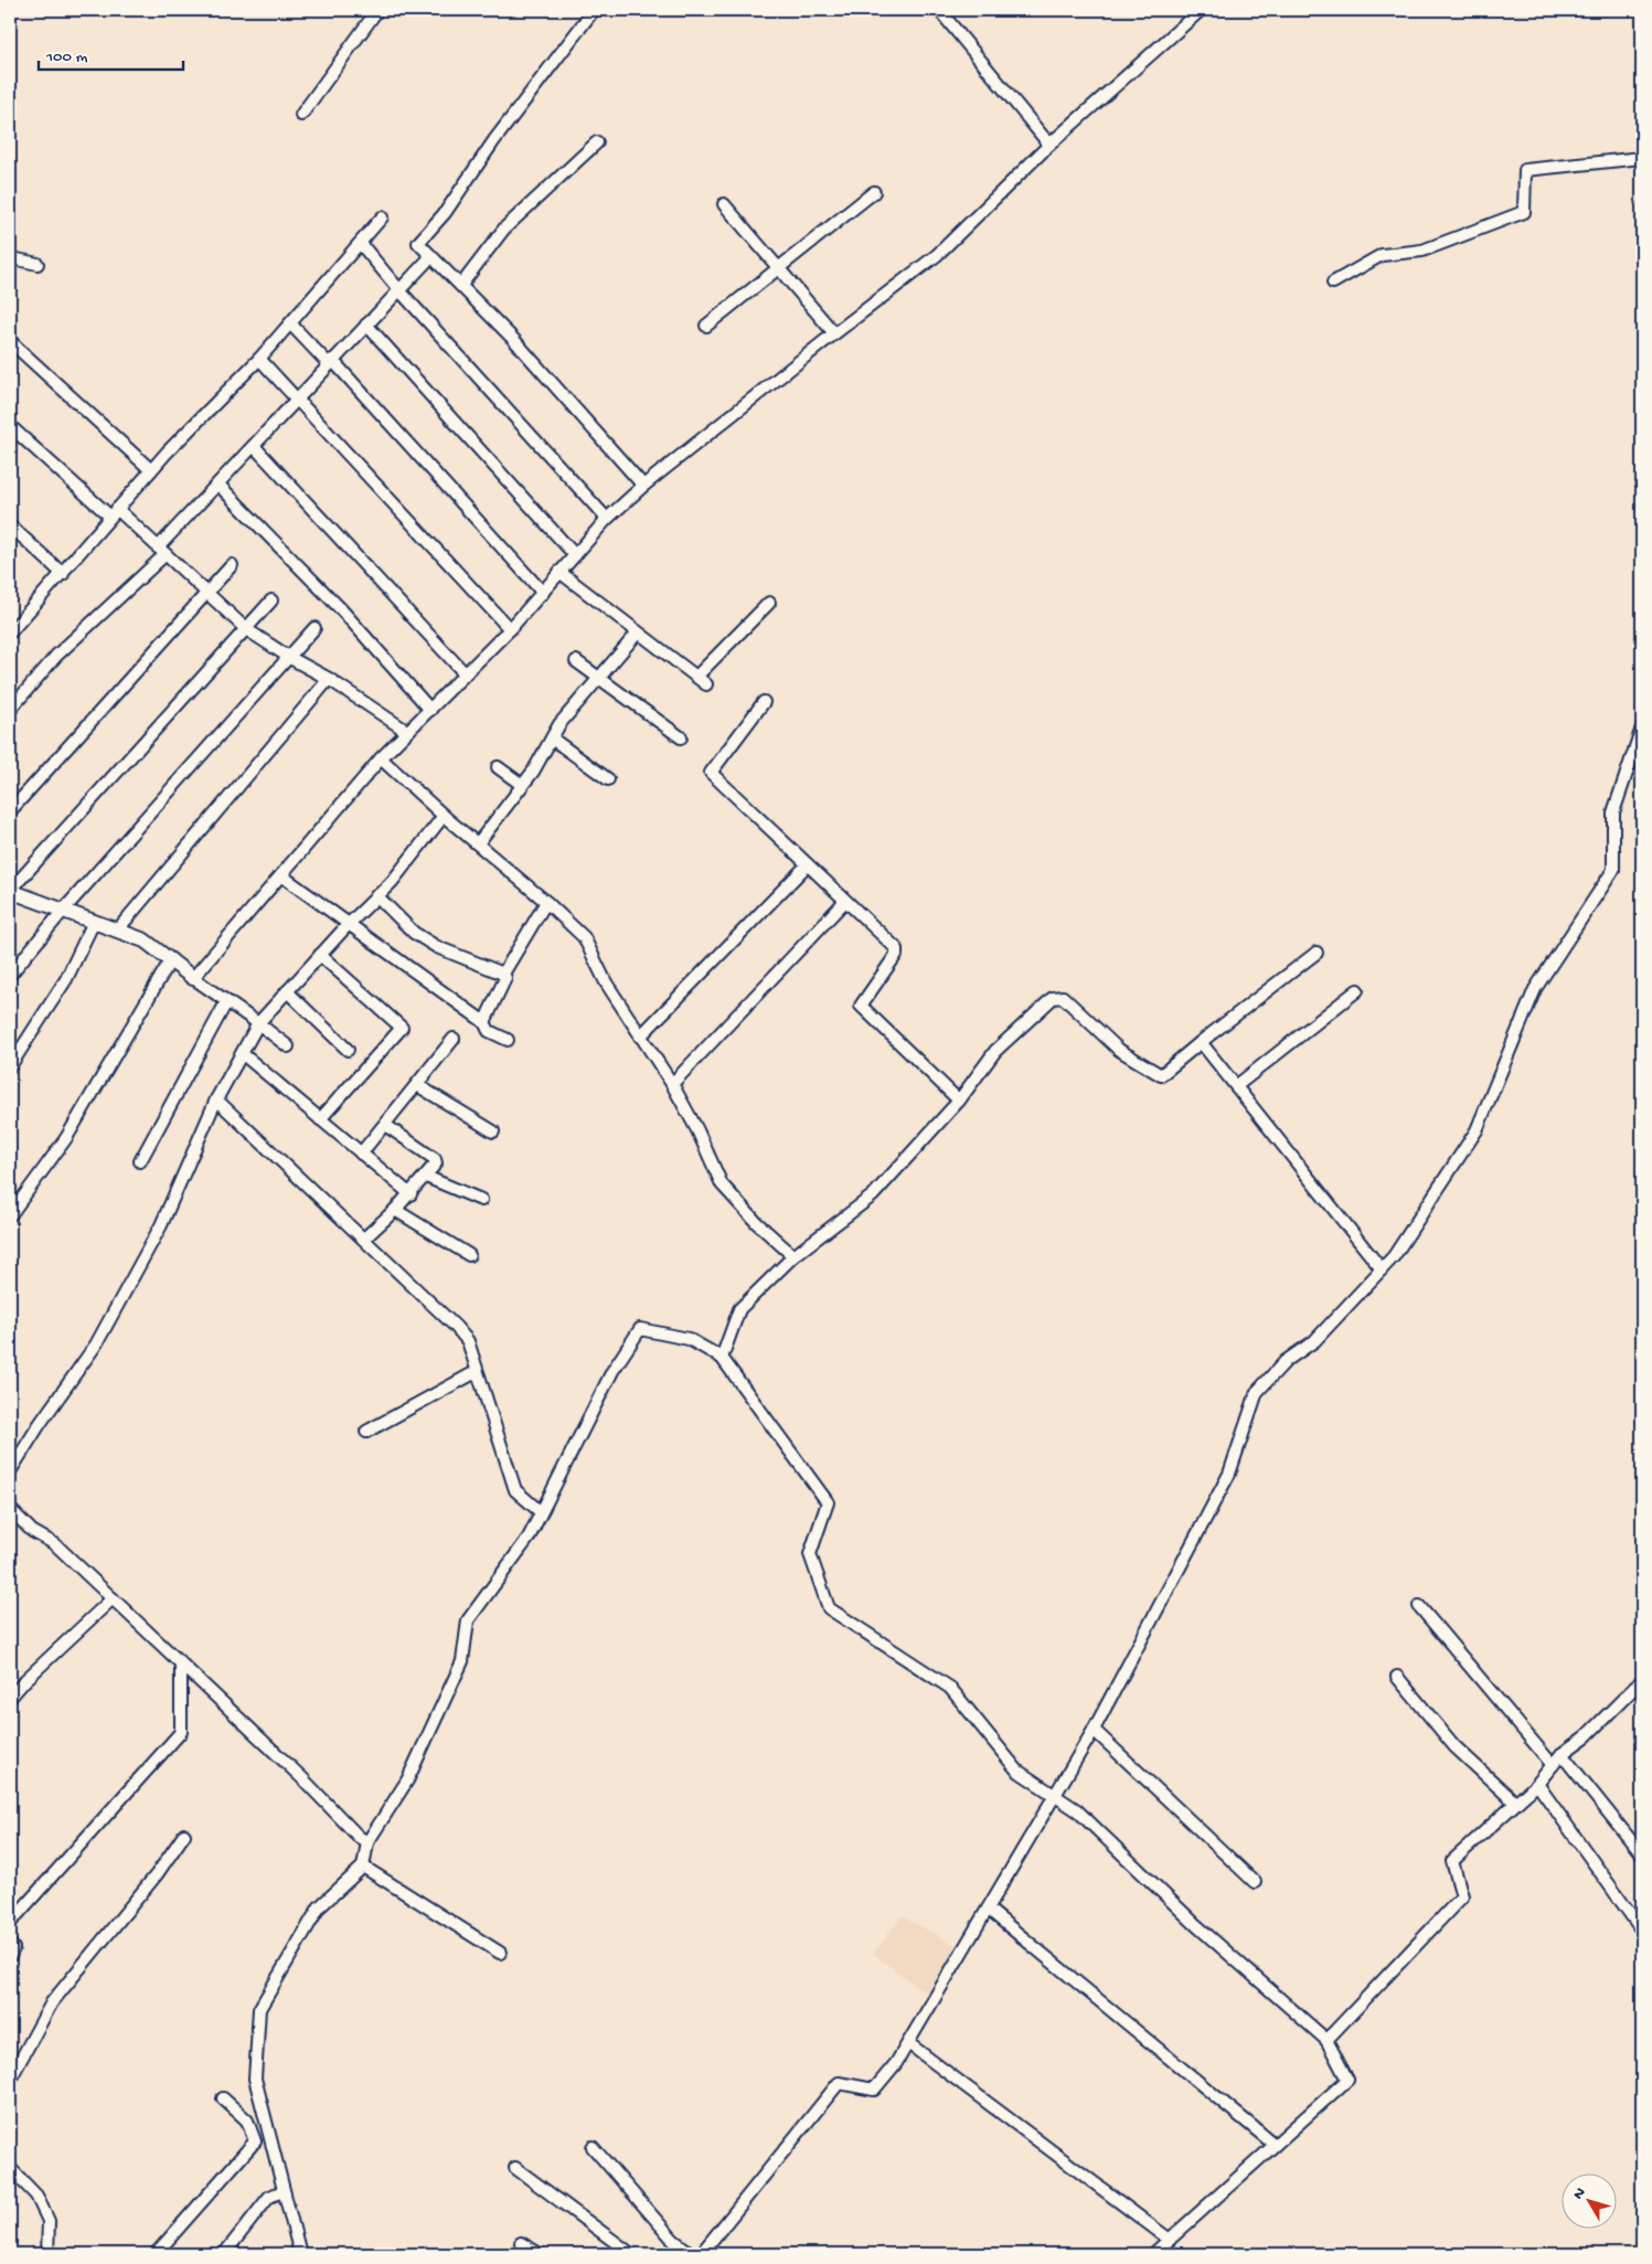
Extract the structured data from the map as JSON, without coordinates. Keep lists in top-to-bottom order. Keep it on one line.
{"scale_bar":"100 m","north":"top left"}
